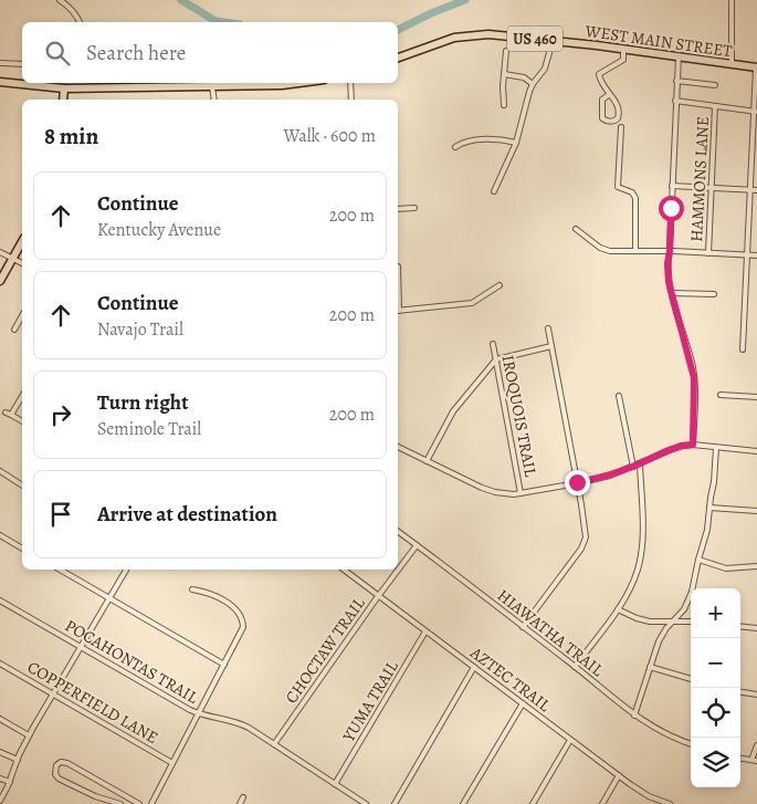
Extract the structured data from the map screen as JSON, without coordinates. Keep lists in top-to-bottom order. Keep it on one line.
{"streets":{"main road":["US 460","WEST MAIN STREET"],"street":["HAMMONS LANE","IROQUOIS TRAIL","HIAWATHA TRAIL","CHOCTAW TRAIL","POCAHONTAS TRAIL","AZTEC TRAIL","YUMA TRAIL","COPPERFIELD LANE"]},"crossings":[["HIAWATHA TRAIL","CHOCTAW TRAIL"],["CHOCTAW TRAIL","POCAHONTAS TRAIL"],["CHOCTAW TRAIL","AZTEC TRAIL"],["POCAHONTAS TRAIL","YUMA TRAIL"],["AZTEC TRAIL","YUMA TRAIL"]],"page":{"search":"Search here","heading":["8 min","Walk · 600 m"],"list":[["Continue","Kentucky Avenue","200 m"],["Continue","Navajo Trail","200 m"],["Turn right","Seminole Trail","200 m"],"Arrive at destination"],"map_buttons":["+","−"]}}
